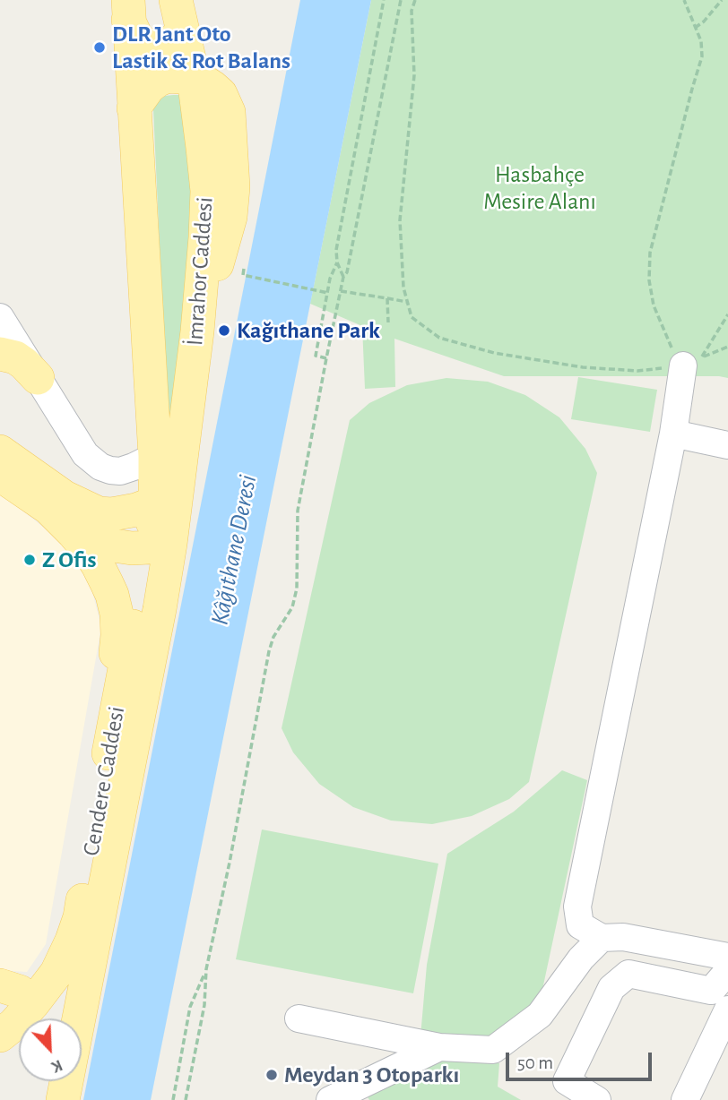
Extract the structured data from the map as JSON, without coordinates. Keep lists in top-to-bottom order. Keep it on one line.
{"streets":{"main road":["İmrahor Caddesi","Cendere Caddesi"]},"crossings":[["İmrahor Caddesi","Cendere Caddesi"]],"water":["Kâğıthane Deresi"],"parks":["Hasbahçe Mesire Alanı"],"places":["DLR Jant Oto Lastik & Rot Balans","Kağıthane Park","Z Ofis","Meydan 3 Otoparkı"],"scale_bar":"50 m","north":"bottom right"}
